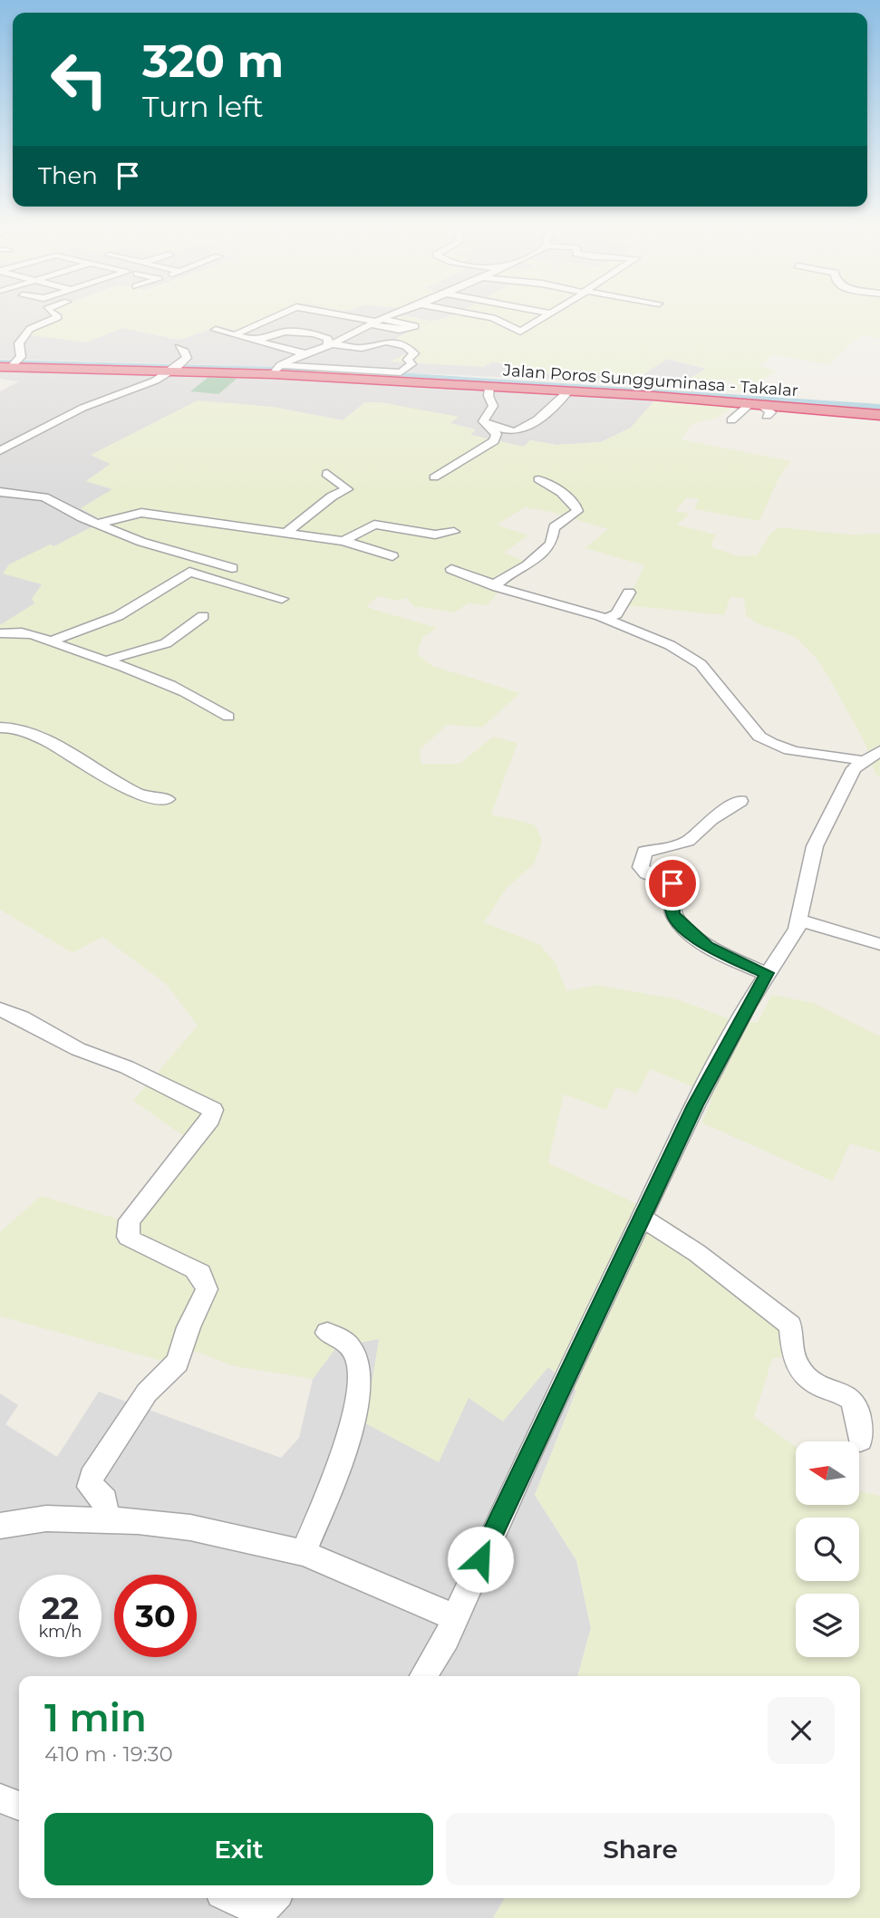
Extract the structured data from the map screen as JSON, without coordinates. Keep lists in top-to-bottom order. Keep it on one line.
{"streets":{"highway":["Jalan Poros Sungguminasa - Takalar"]},"north":"left","page":{"turn":["320 m","Turn left"],"then":"Then","speed":"22 km/h","limit":"30","heading":["1 min","410 m · 19:30"],"buttons":["Exit","Share"]}}
